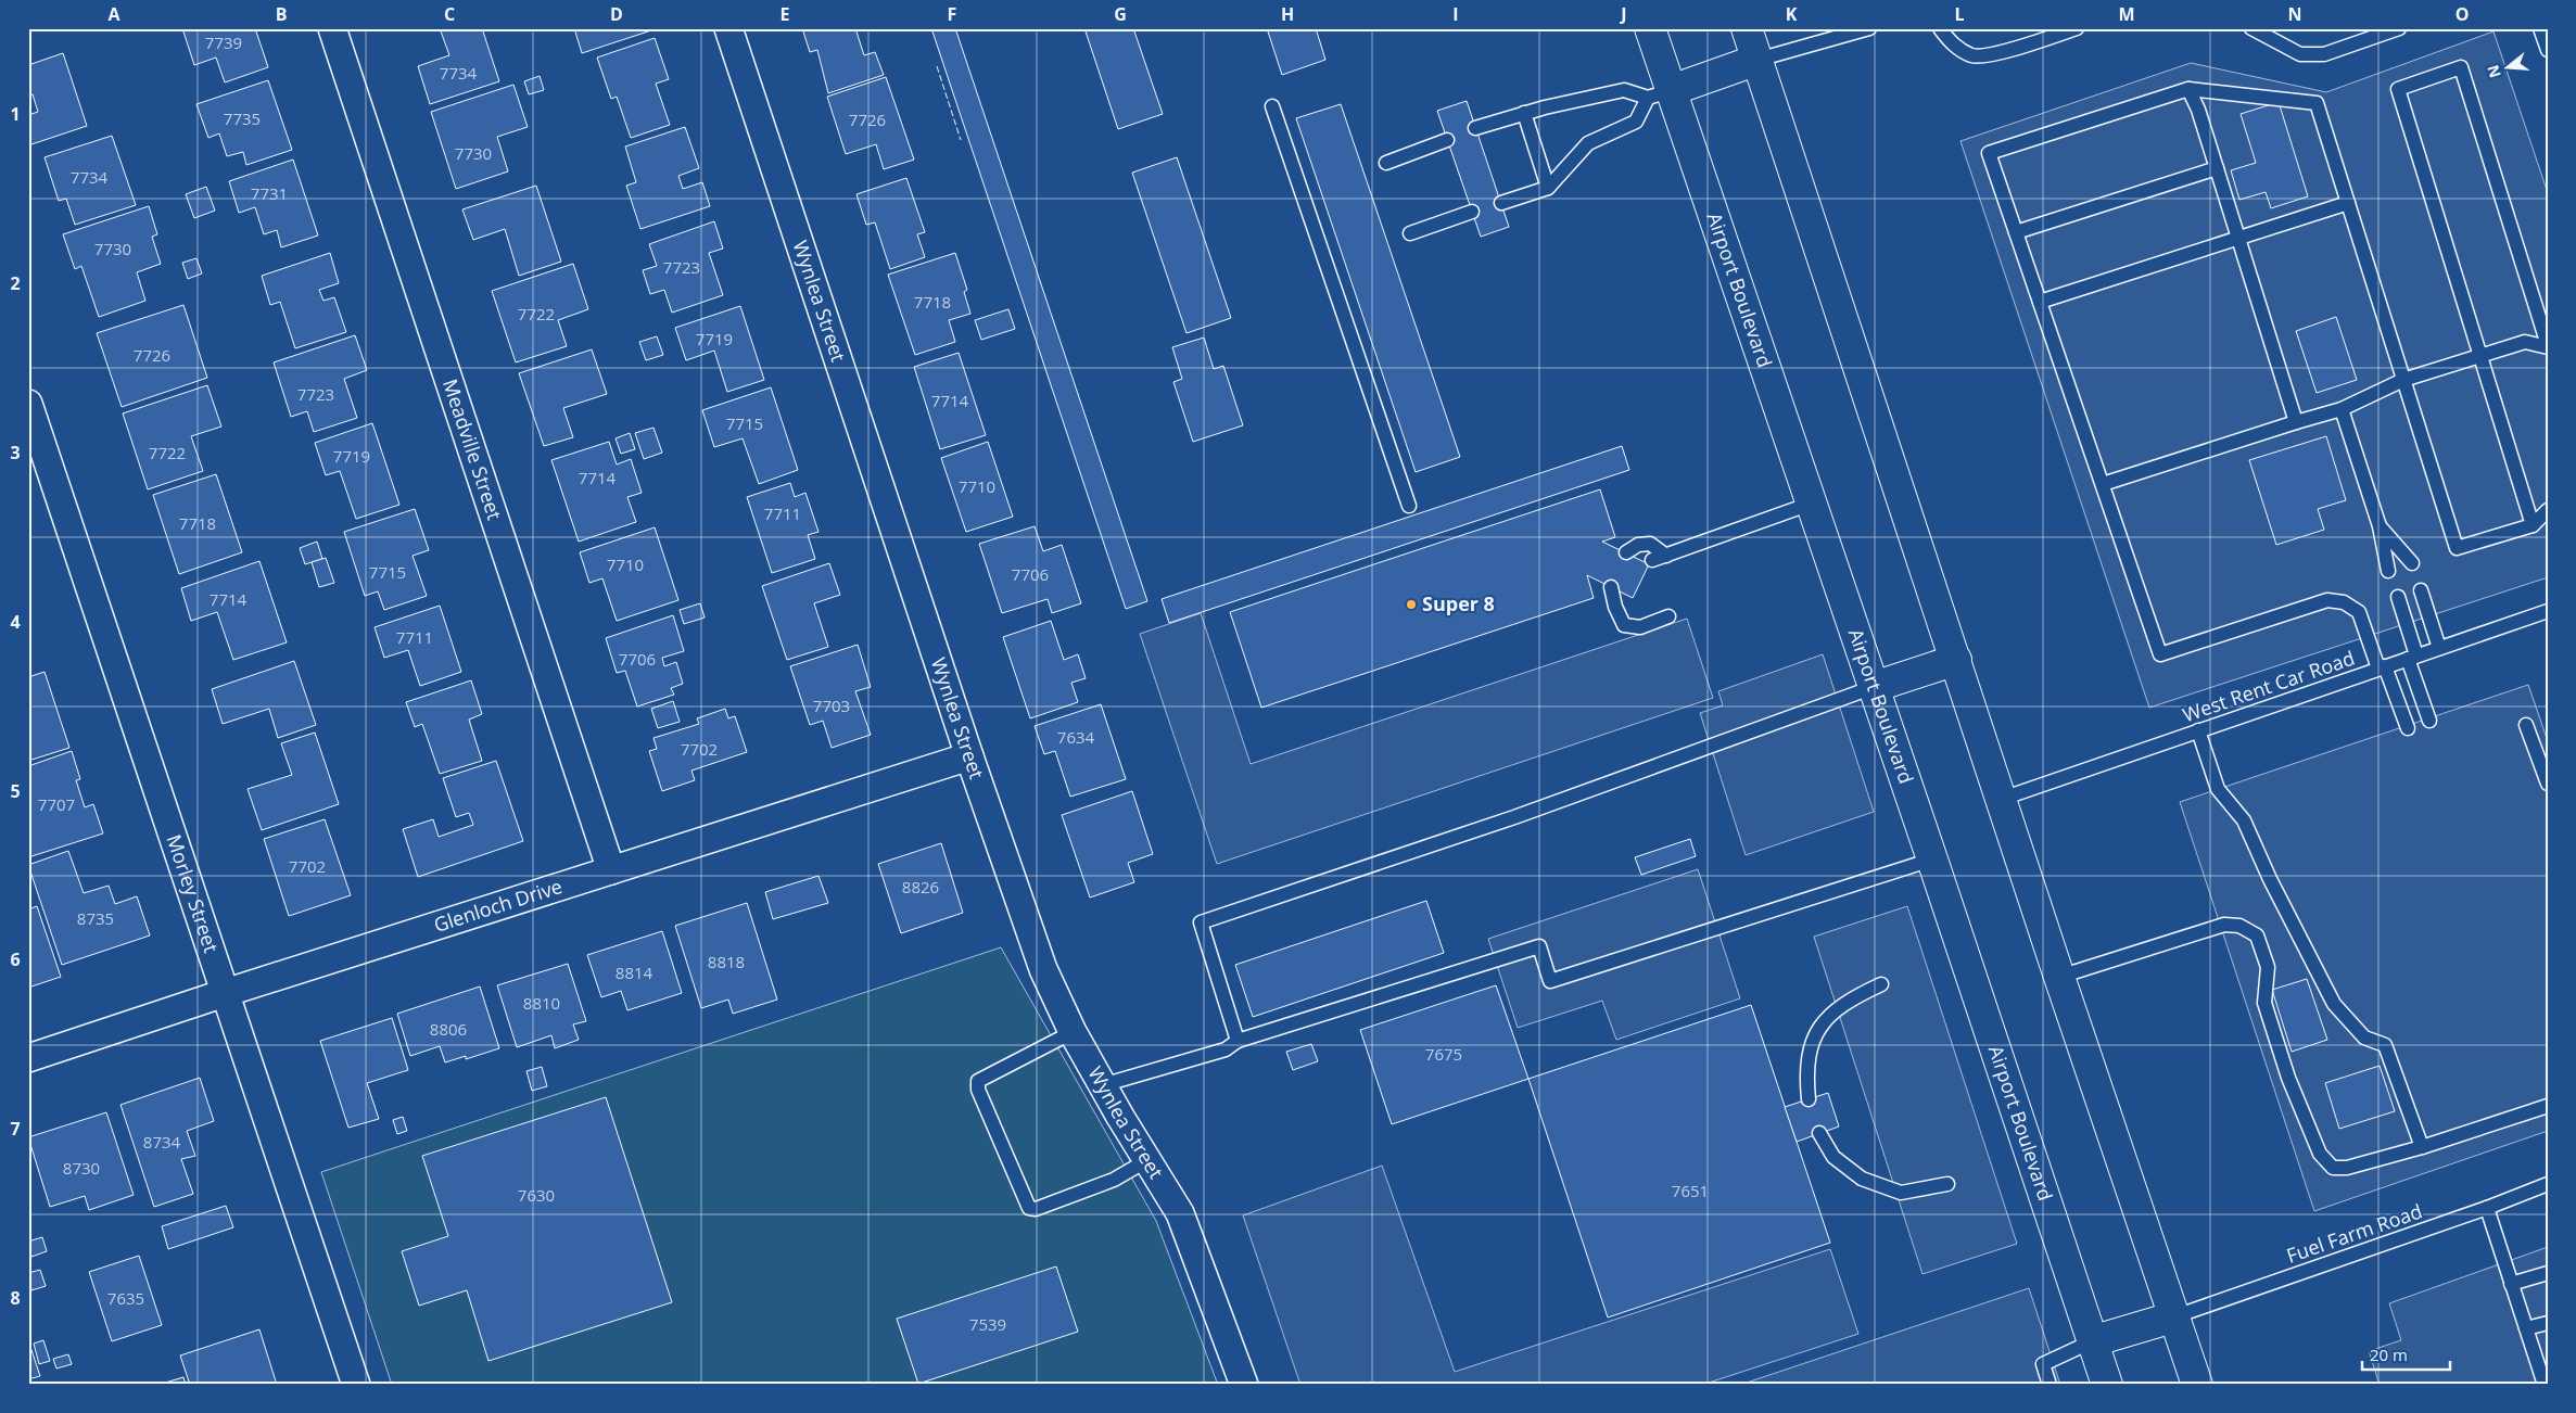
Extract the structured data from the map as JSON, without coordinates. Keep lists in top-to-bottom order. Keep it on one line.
{"streets":{"main road":["Airport Boulevard"],"street":["Wynlea Street","Meadville Street","Morley Street","Glenloch Drive"],"lane":["West Rent Car Road","Fuel Farm Road"]},"crossings":[["Wynlea Street","Glenloch Drive"],["Meadville Street","Glenloch Drive"],["Morley Street","Glenloch Drive"]],"places":["Super 8"],"house_numbers":["7739","7734","7735","7726","7730","7734","7731","7730","7723","7718","7722","7719","7726","7723","7714","7715","7722","7719","7714","7710","7711","7718","7710","7715","7706","7714","7711","7706","7703","7634","7702","7707","7702","8826","8735","8818","8814","8810","8806","7675","8734","8730","7651","7630","7635","7539"],"scale_bar":"20 m","north":"left","grid":{"columns":["A","B","C","D","E","F","G","H","I","J","K","L","M","N","O"],"rows":["1","2","3","4","5","6","7","8"]}}
